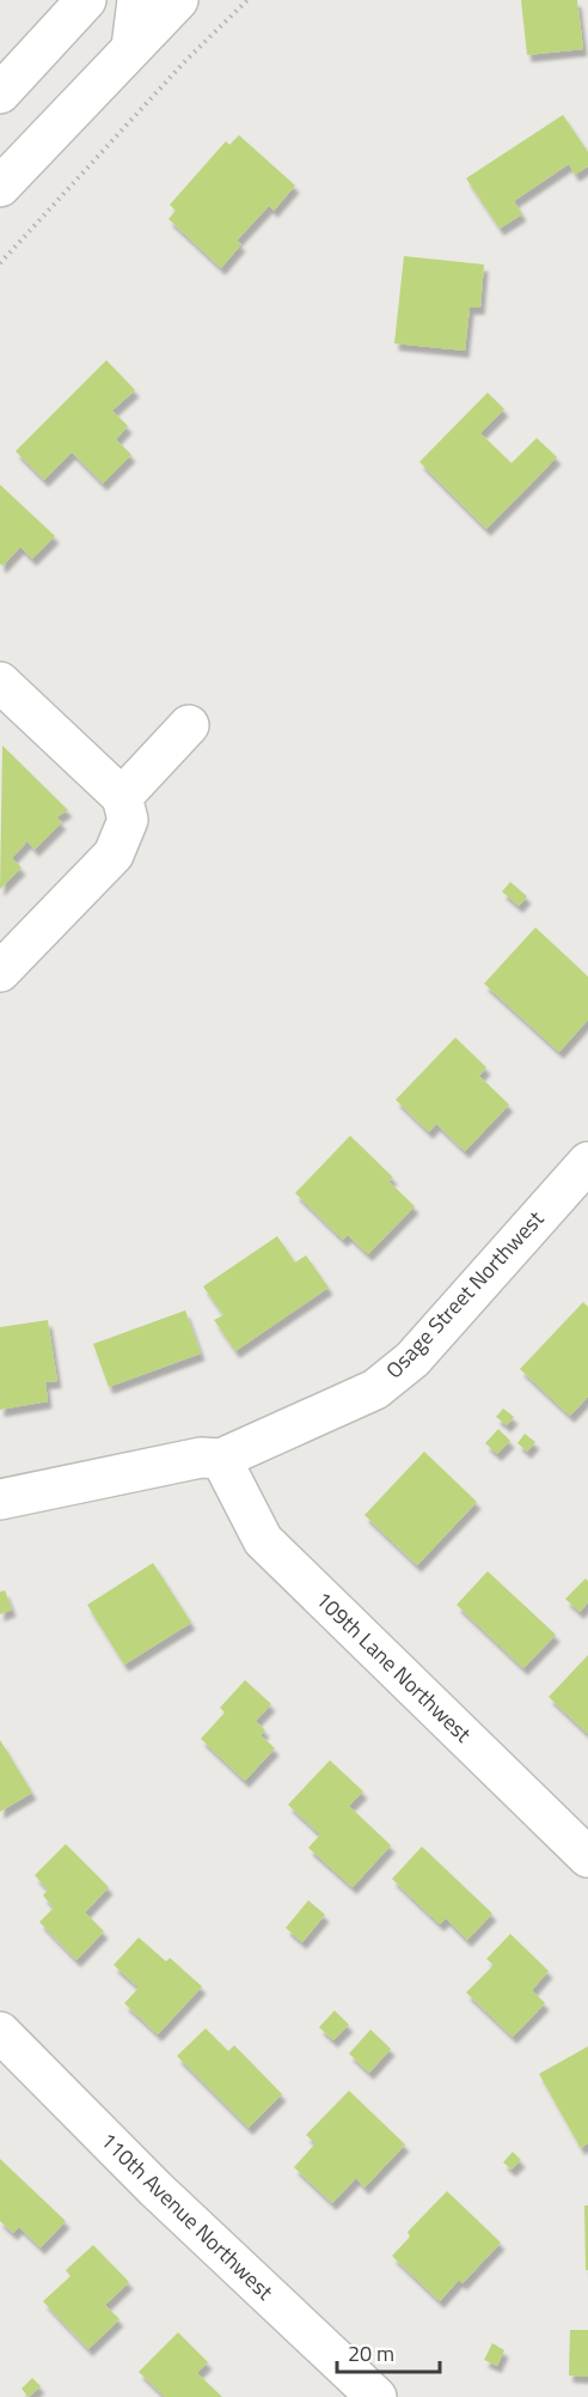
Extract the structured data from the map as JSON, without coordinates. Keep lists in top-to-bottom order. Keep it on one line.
{"streets":{"street":["Osage Street Northwest","109th Lane Northwest","110th Avenue Northwest"]},"crossings":[["Osage Street Northwest","109th Lane Northwest"]],"scale_bar":"20 m"}
